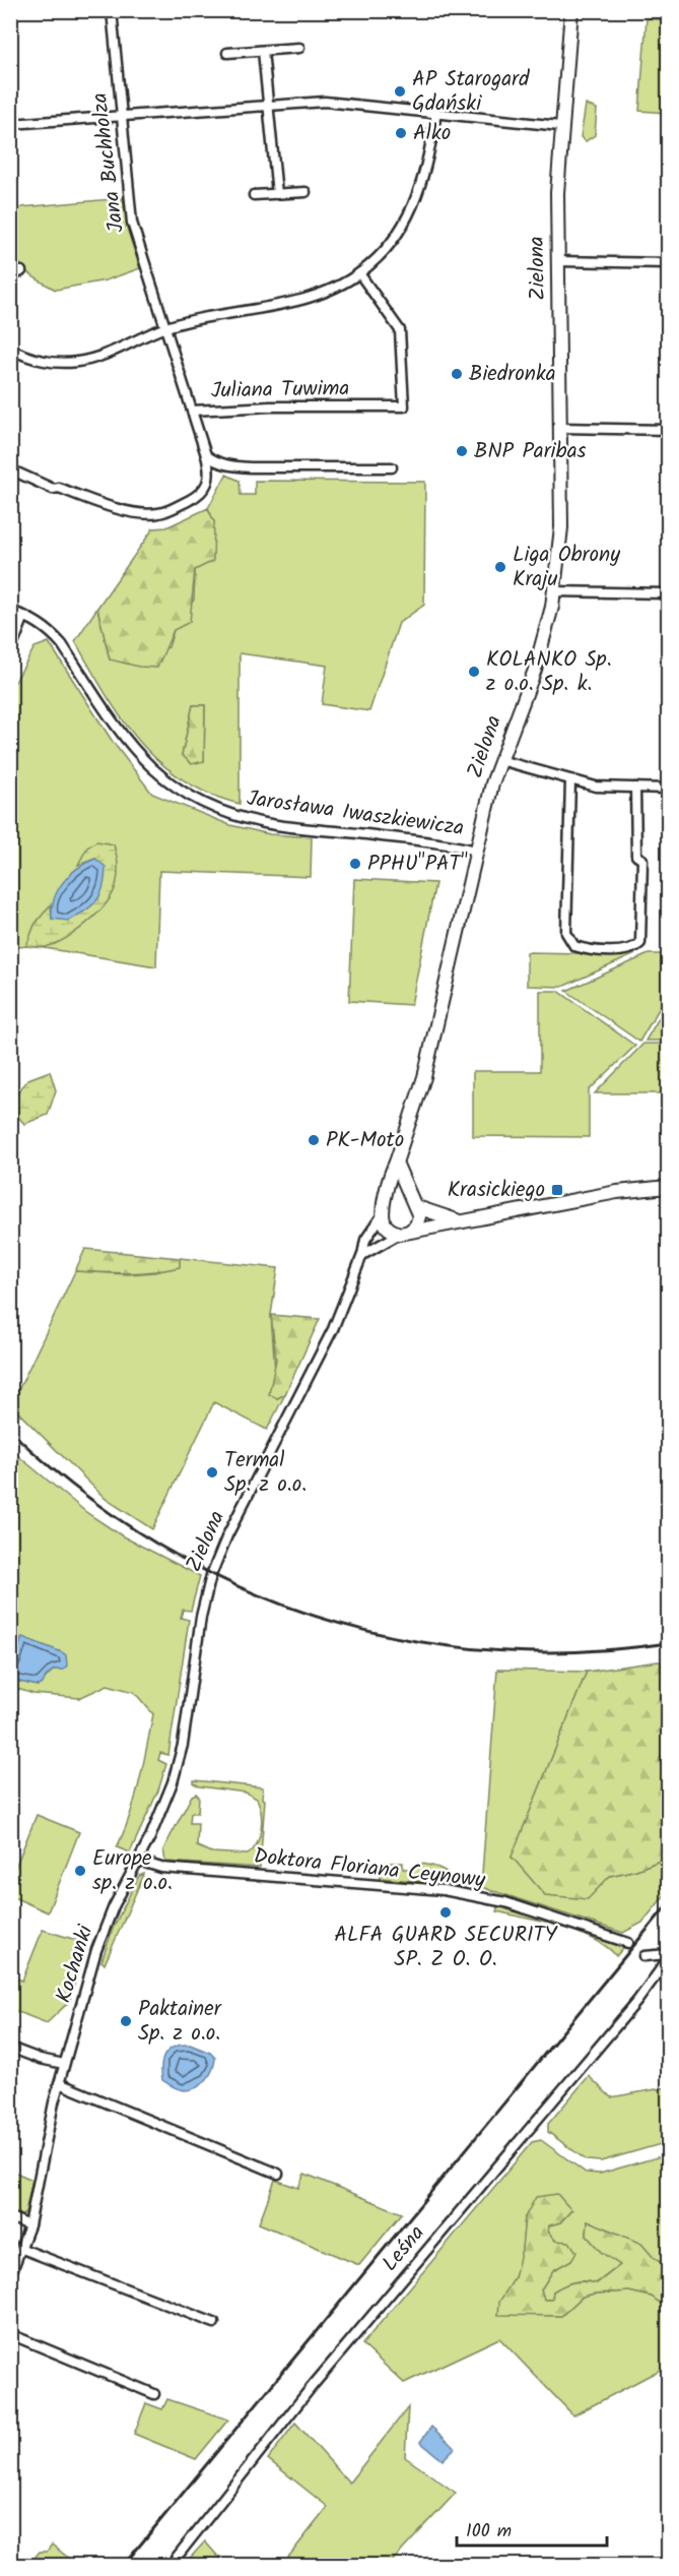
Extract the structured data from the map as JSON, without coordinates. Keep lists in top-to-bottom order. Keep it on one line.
{"streets":{"street":["Jana Buchholza","Zielona","Juliana Tuwima","Jarosława Iwaszkiewicza","Doktora Floriana Ceynowy","Kochanki","Leśna"]},"crossings":[["Jana Buchholza","Juliana Tuwima"],["Zielona","Jarosława Iwaszkiewicza"],["Zielona","Doktora Floriana Ceynowy"],["Zielona","Kochanki"],["Doktora Floriana Ceynowy","Kochanki"]],"places":{"other":["AP Starogard Gdański","Alko","Biedronka","BNP Paribas","Liga Obrony Kraju","KOLANKO Sp. z o.o. Sp. k.","PPHU\"PAT\"","PK-Moto","Termal Sp. z o.o.","Europe sp. z o.o.","ALFA GUARD SECURITY SP. Z O. O.","Paktainer Sp. z o.o."],"transit":["Krasickiego"]},"scale_bar":"100 m"}
